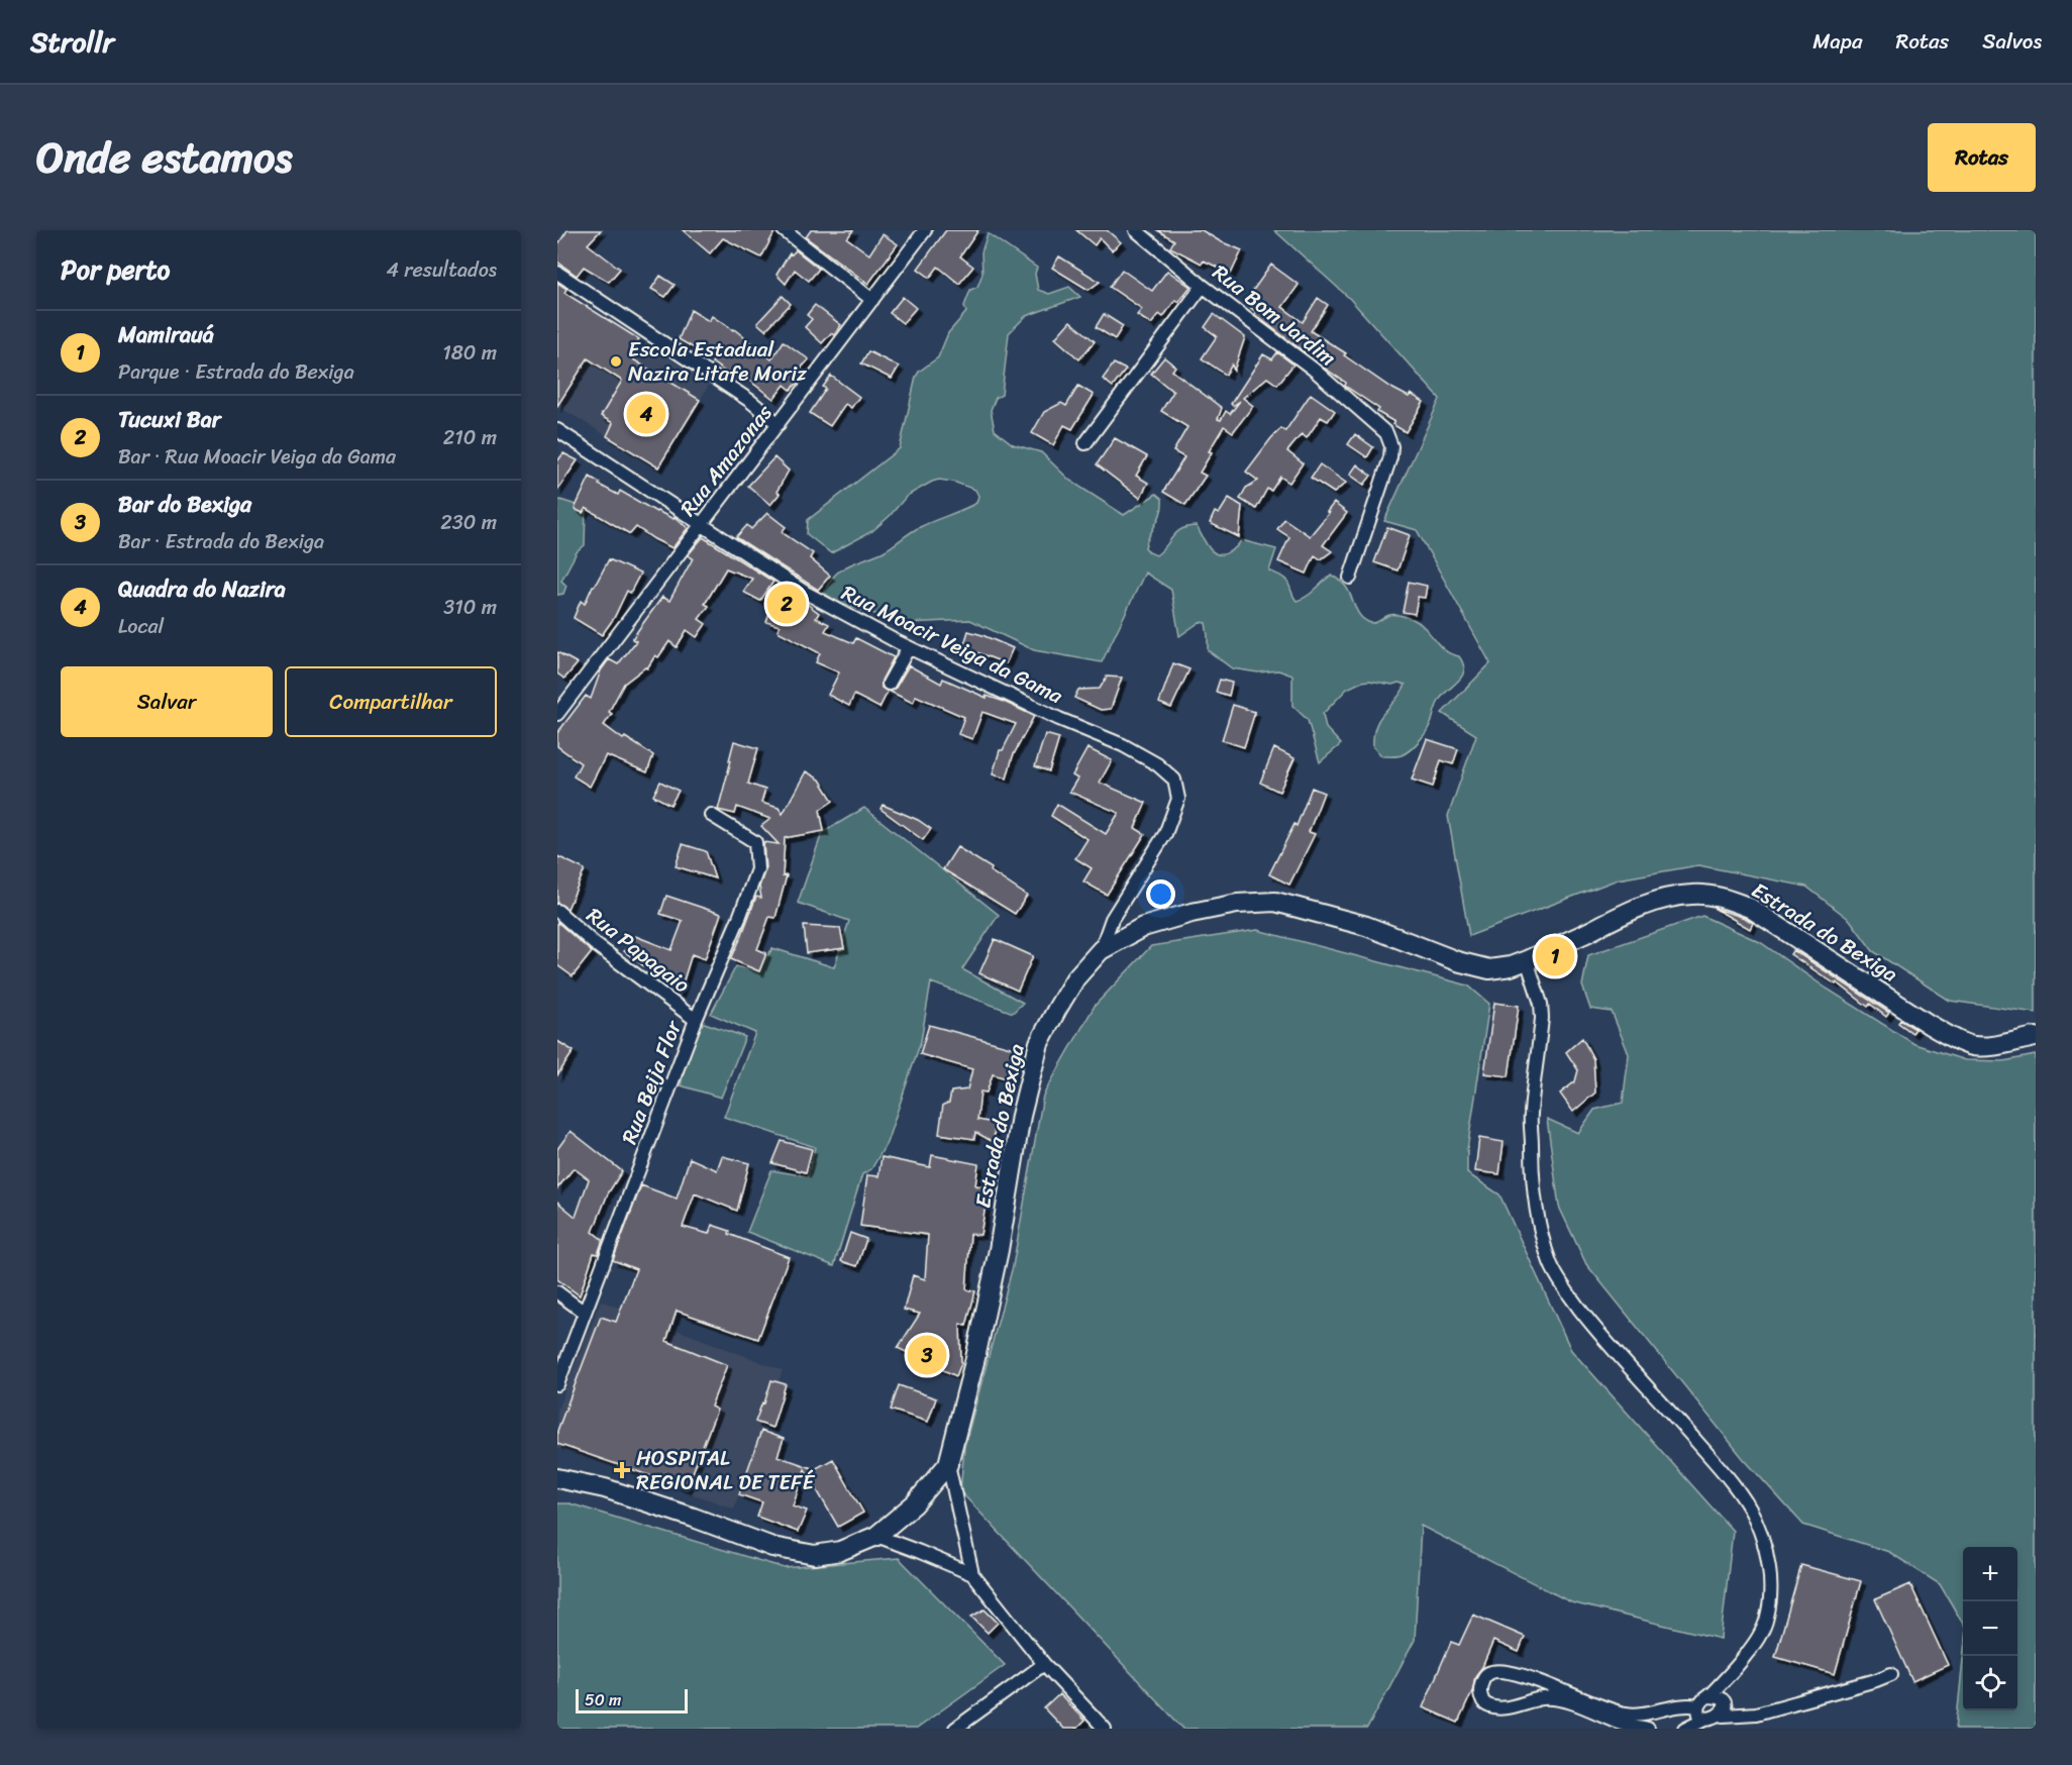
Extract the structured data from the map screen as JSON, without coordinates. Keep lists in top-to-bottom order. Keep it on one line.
{"streets":{"street":["Rua Bom Jardim","Rua Amazonas","Rua Moacir Veiga da Gama","Estrada do Bexiga","Rua Papagaio","Rua Beija Flor"]},"crossings":[["Rua Amazonas","Rua Moacir Veiga da Gama"],["Rua Moacir Veiga da Gama","Estrada do Bexiga"],["Rua Papagaio","Rua Beija Flor"]],"places":{"other":["Escola Estadual Nazira Litafe Moriz"],"health":["HOSPITAL REGIONAL DE TEFÉ"]},"scale_bar":"50 m","page":{"header":"Strollr","nav":["Mapa","Rotas","Salvos"],"title":"Onde estamos","buttons":["Rotas",["Salvar","Compartilhar"]],"heading":["Por perto","4 resultados"],"list":[{"mark":"1","name":"Mamirauá","note":"Parque · Estrada do Bexiga","value":"180 m"},{"mark":"2","name":"Tucuxi Bar","note":"Bar · Rua Moacir Veiga da Gama","value":"210 m"},{"mark":"3","name":"Bar do Bexiga","note":"Bar · Estrada do Bexiga","value":"230 m"},{"mark":"4","name":"Quadra do Nazira","note":"Local","value":"310 m"}],"pins":["4","2","1","3"],"map_buttons":["+","−"],"scale":"50 m"}}
